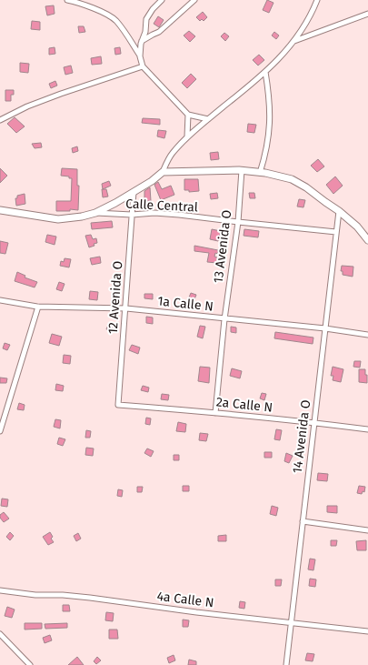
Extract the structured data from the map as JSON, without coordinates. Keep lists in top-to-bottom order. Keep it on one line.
{"streets":{"street":["Calle Central","13 Avenida O","12 Avenida O","1a Calle N","2a Calle N","14 Avenida O","4a Calle N"]},"crossings":[["Calle Central","13 Avenida O"],["Calle Central","12 Avenida O"],["Calle Central","14 Avenida O"],["13 Avenida O","1a Calle N"],["13 Avenida O","2a Calle N"],["12 Avenida O","1a Calle N"],["12 Avenida O","2a Calle N"],["1a Calle N","14 Avenida O"],["2a Calle N","14 Avenida O"],["14 Avenida O","4a Calle N"]]}
